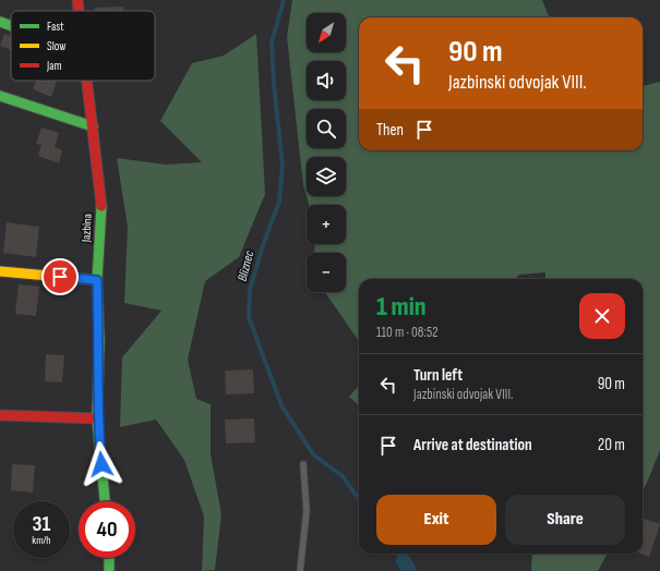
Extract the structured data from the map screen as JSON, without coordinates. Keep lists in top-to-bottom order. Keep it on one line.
{"streets":{"street":["Jazbina"]},"water":["Bliznec"],"legend":["Fast","Slow","Jam"],"north":"bottom left","page":{"map_buttons":["+","−"],"turn":["90 m","Jazbinski odvojak VIII."],"then":"Then","heading":["1 min","110 m · 08:52"],"list":[{"name":"Turn left","note":"Jazbinski odvojak VIII.","value":"90 m"},{"name":"Arrive at destination","value":"20 m"}],"buttons":["Exit","Share"],"speed":"31 km/h","limit":"40"}}
